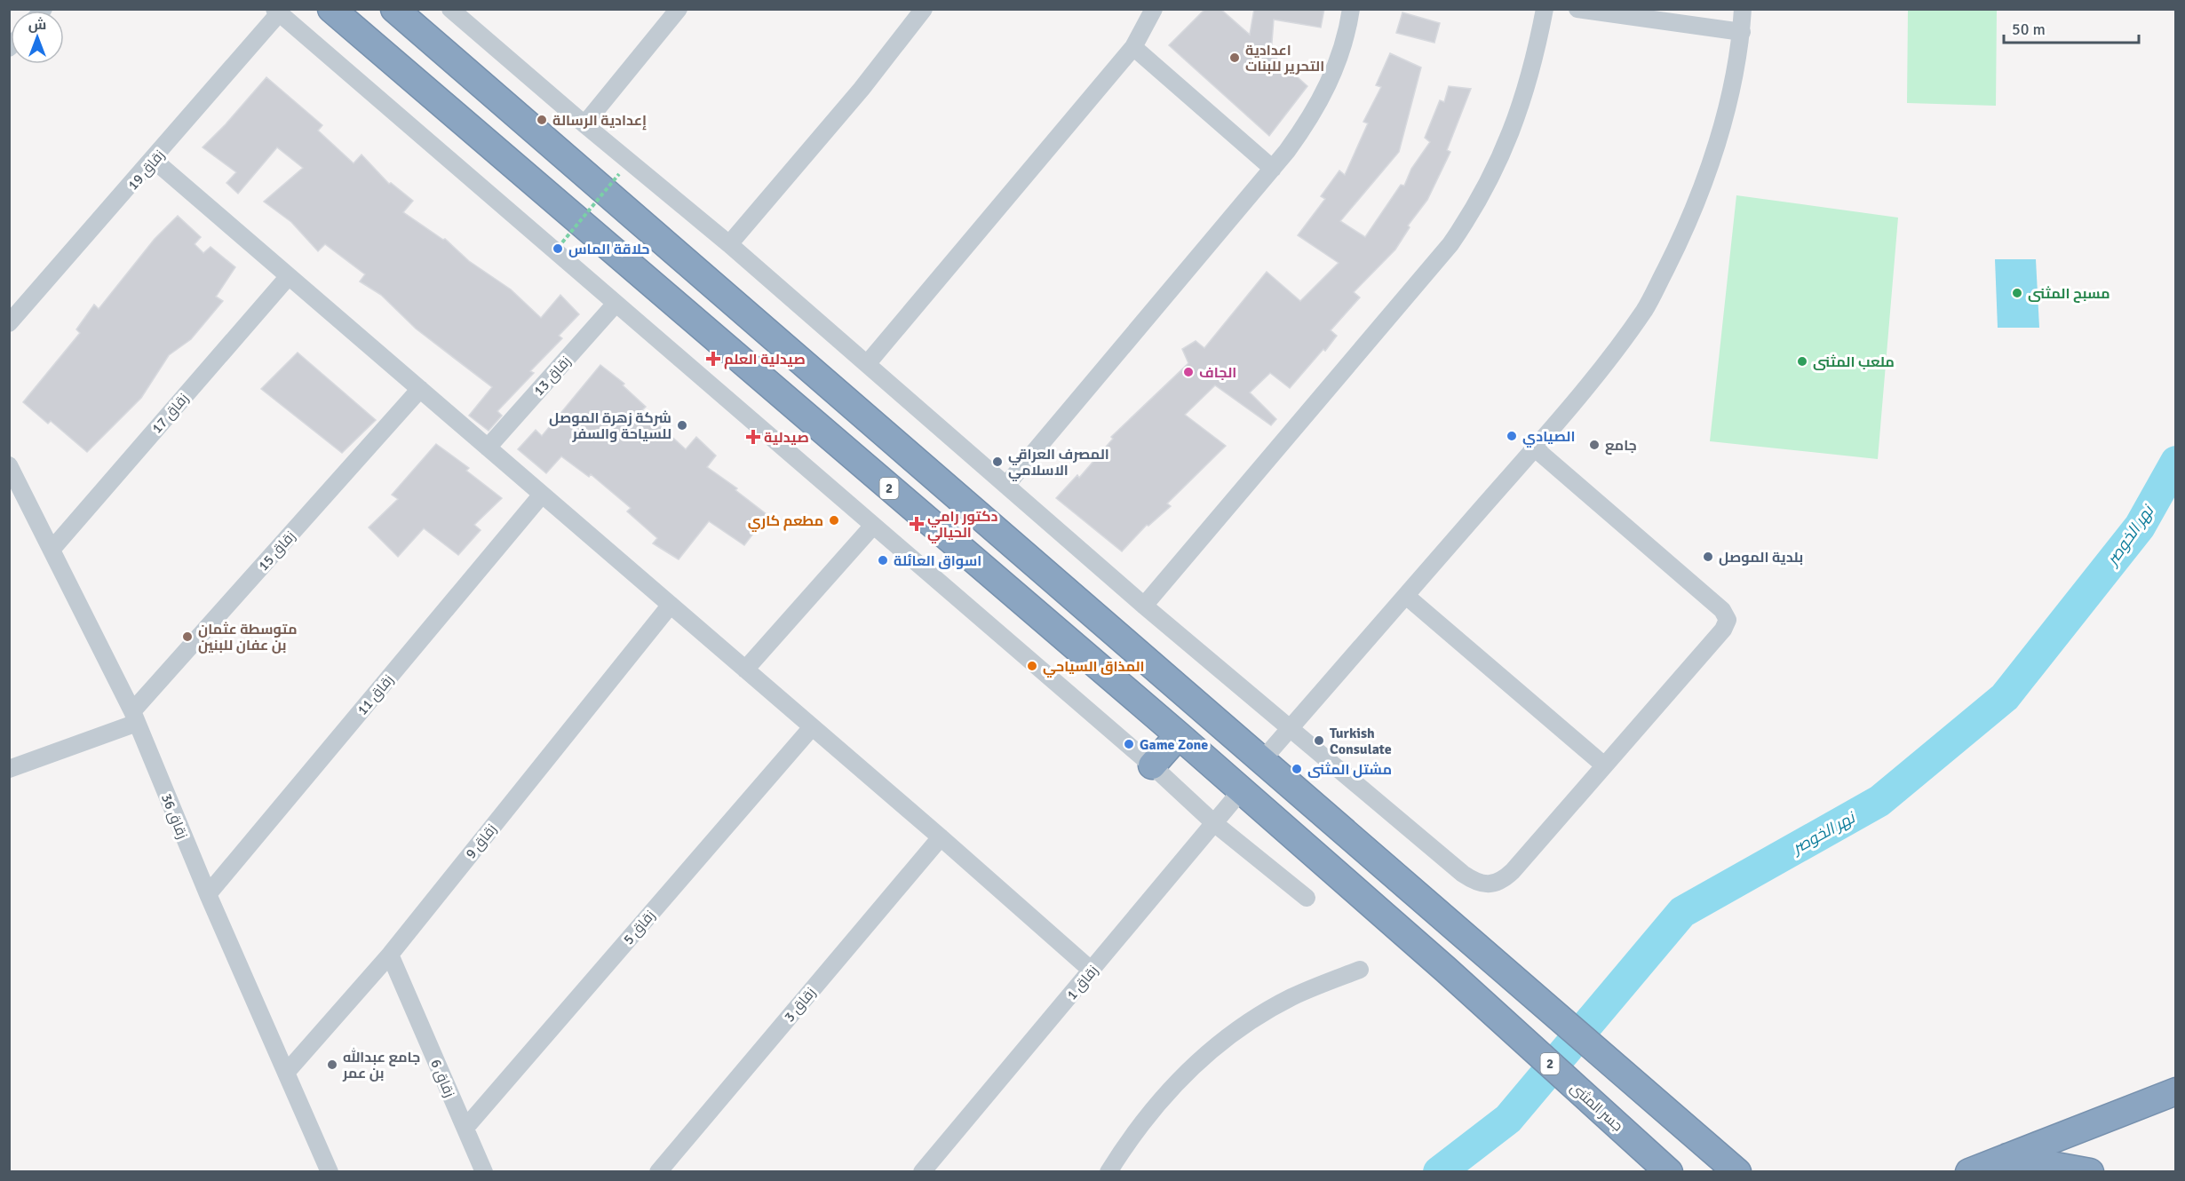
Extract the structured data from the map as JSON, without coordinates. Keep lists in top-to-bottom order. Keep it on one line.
{"streets":{"highway":["2","جسر المثنى"],"street":["زقاق 19","زقاق 13","زقاق 17","زقاق 15","زقاق 11","زقاق 36","زقاق 9","زقاق 5","زقاق 1","زقاق 3","زقاق 6"]},"crossings":[["زقاق 17","زقاق 36"],["2","زقاق 1"],["2","جسر المثنى"],["زقاق 15","زقاق 36"],["زقاق 11","زقاق 36"],["زقاق 36","زقاق 9"],["زقاق 9","زقاق 6"],["زقاق 5","زقاق 6"],["زقاق 1","جسر المثنى"]],"water":["نهر الخوصر"],"places":{"other":["اعدادية التحرير للبنات","إعدادية الرسالة","حلاقة الماس","مسبح المثنى","ملعب المثنى","الجاف","شركة زهرة الموصل للسياحة والسفر","الصيادي","جامع","المصرف العراقي الاسلامي","مطعم كاري","بلدية الموصل","اسواق العائلة","متوسطة عثمان بن عفان للبنين","المذاق السياحي","Turkish Consulate","Game Zone","مشتل المثنى","جامع عبدالله بن عمر"],"health":["صيدلية العلم","صيدلية","دكتور رامي الحيالي"]},"scale_bar":"50 m","north":"top"}
